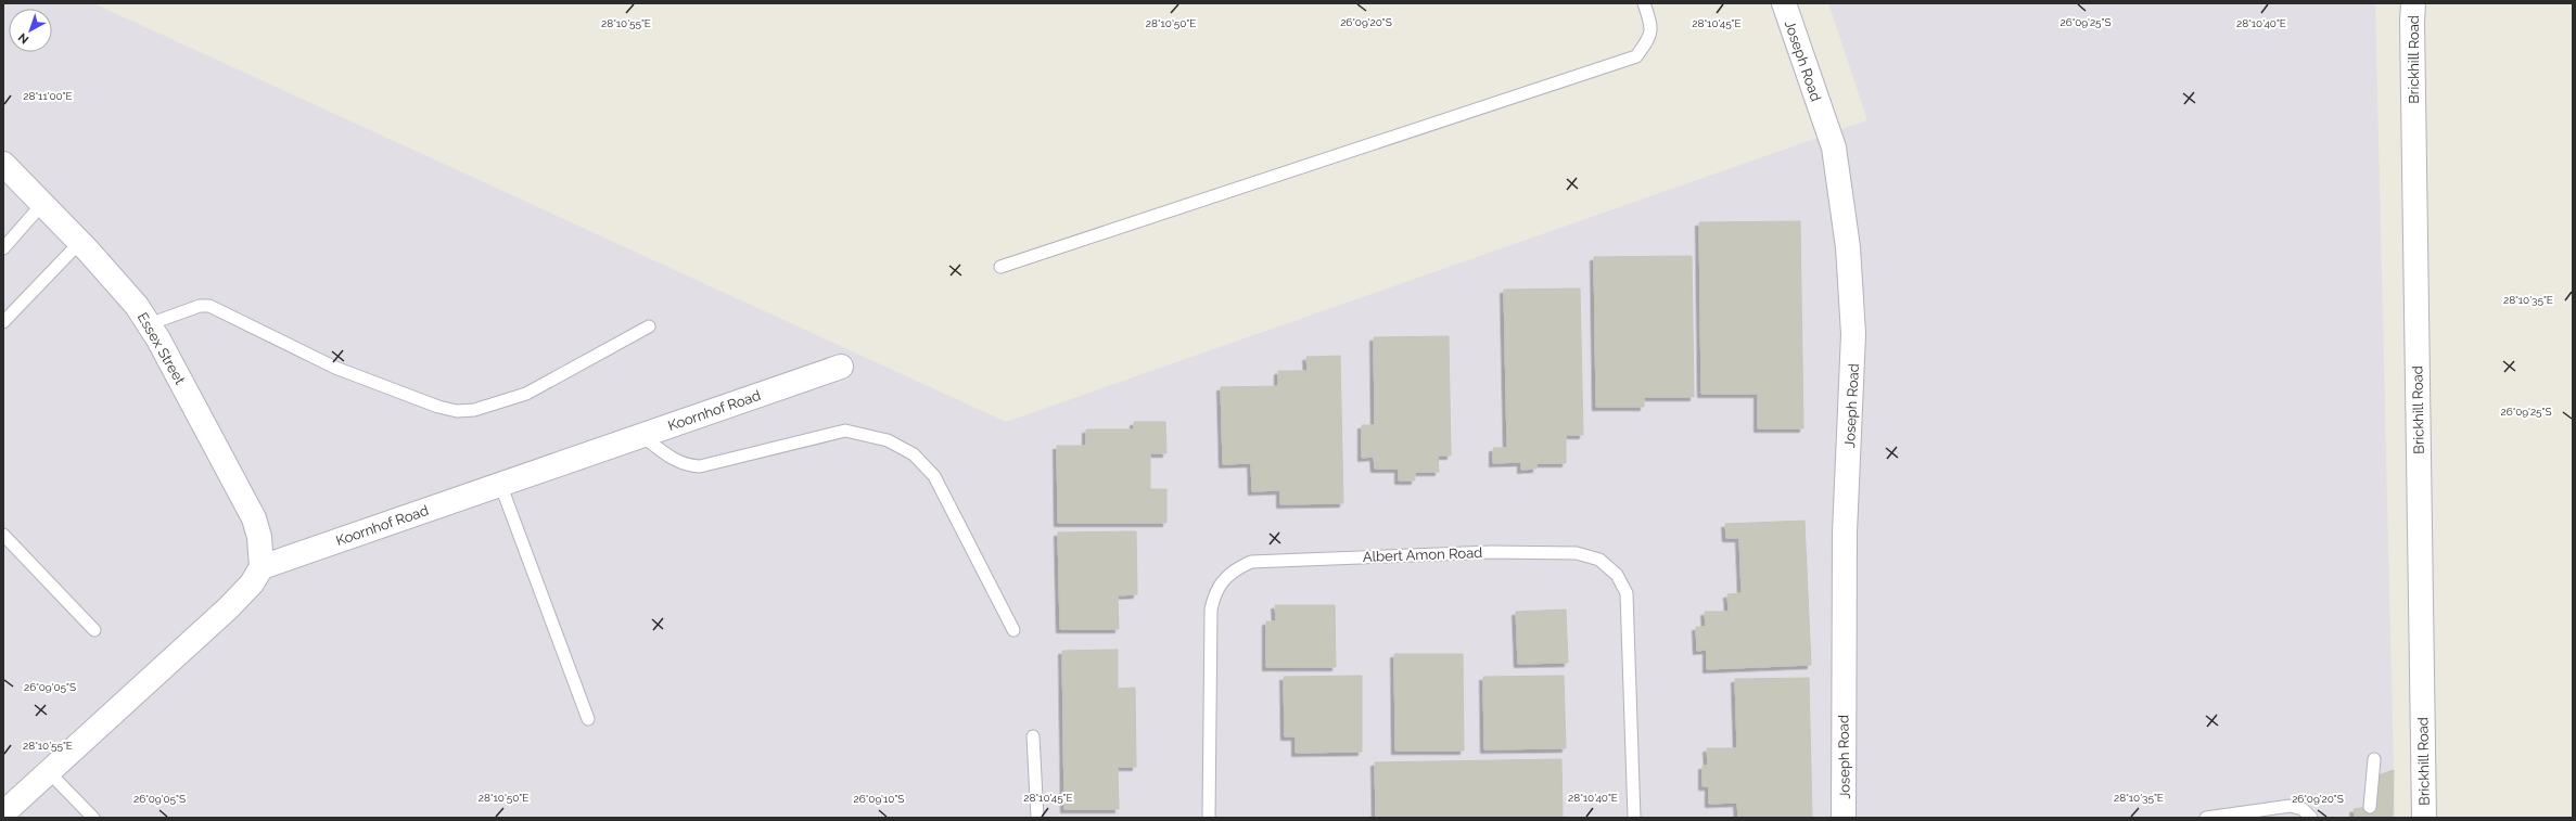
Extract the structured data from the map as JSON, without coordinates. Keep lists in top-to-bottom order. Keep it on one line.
{"streets":{"street":["Brickhill Road","Joseph Road","Essex Street","Koornhof Road"],"lane":["Albert Amon Road"]},"crossings":[["Essex Street","Koornhof Road"]],"north":"bottom left","coordinates":["26°09'20\"S","26°09'25\"S","28°10'55\"E","28°10'50\"E","28°10'45\"E","28°10'40\"E","28°11'00\"E","28°10'35\"E","26°09'05\"S","26°09'10\"S"]}
